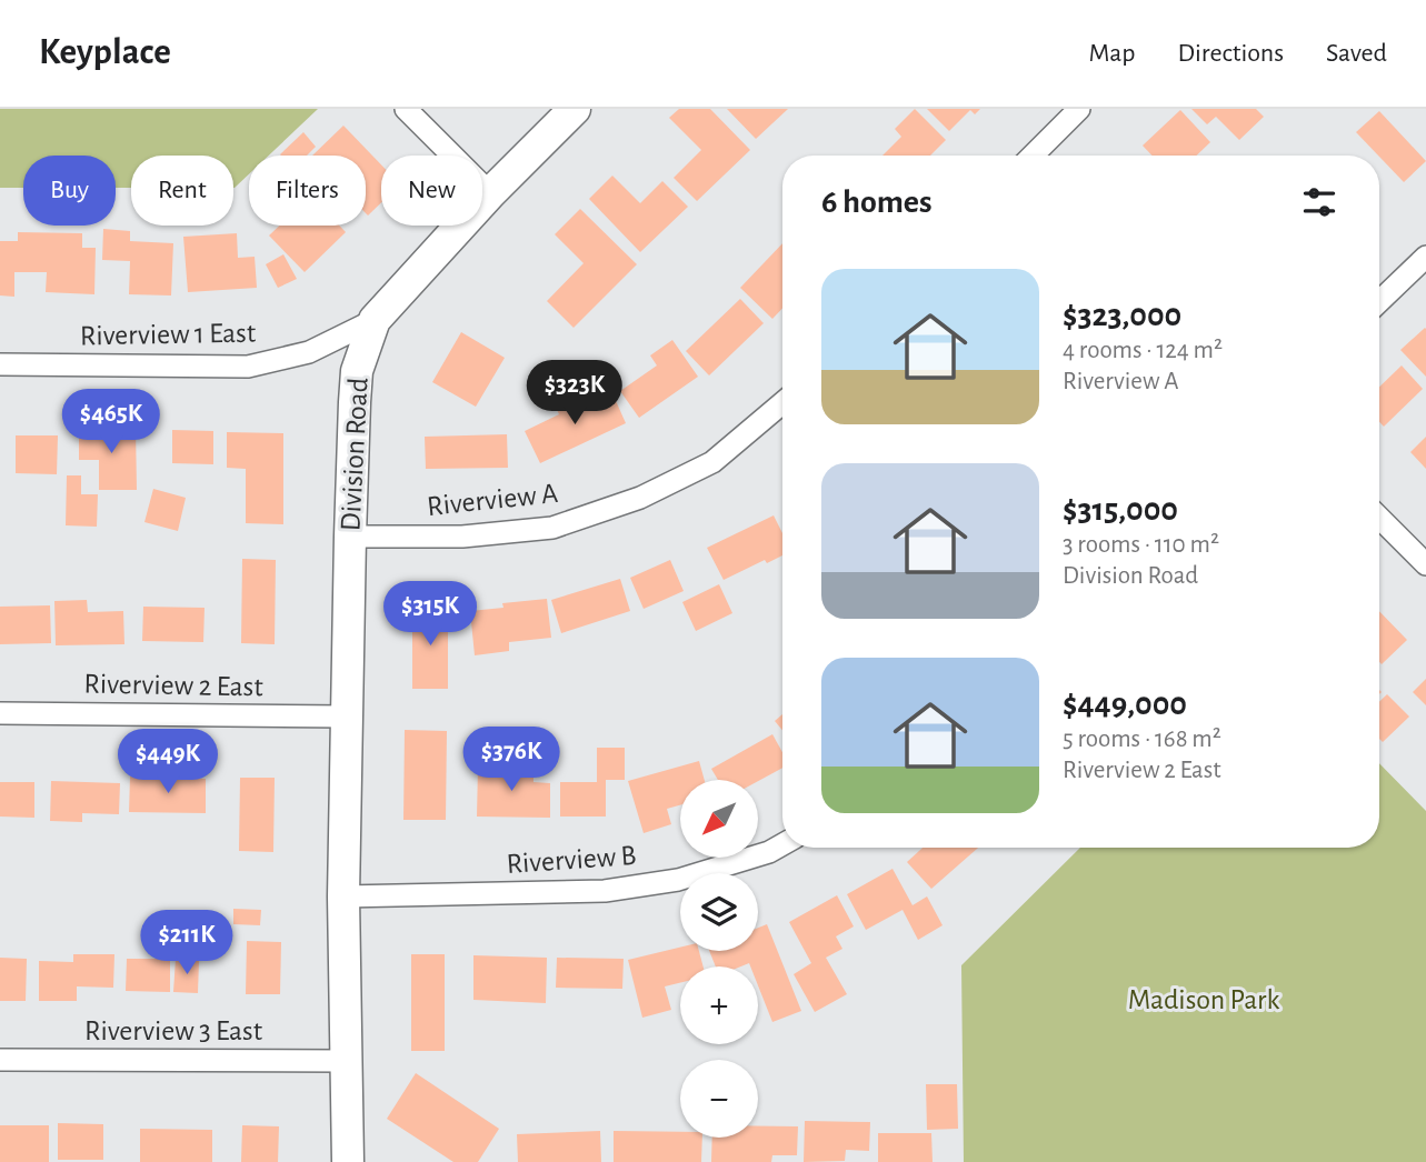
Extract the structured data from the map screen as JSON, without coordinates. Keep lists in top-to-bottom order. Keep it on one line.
{"streets":{"street":["Riverview 1 East","Division Road","Riverview A","Riverview 2 East","Riverview B","Riverview 3 East"]},"crossings":[["Riverview 1 East","Division Road"],["Division Road","Riverview A"],["Division Road","Riverview 2 East"],["Division Road","Riverview B"],["Division Road","Riverview 3 East"]],"parks":["Madison Park"],"north":"bottom left","page":{"header":"Keyplace","nav":["Map","Directions","Saved"],"chip":["Buy","Rent","Filters","New"],"heading":"6 homes","list":[{"name":"$323,000","note":"4 rooms · 124 m² · Riverview A"},{"name":"$315,000","note":"3 rooms · 110 m² · Division Road"},{"name":"$449,000","note":"5 rooms · 168 m² · Riverview 2 East"}],"price":["$323K","$465K","$315K","$376K","$449K","$211K"],"map_buttons":["+","−"]}}
